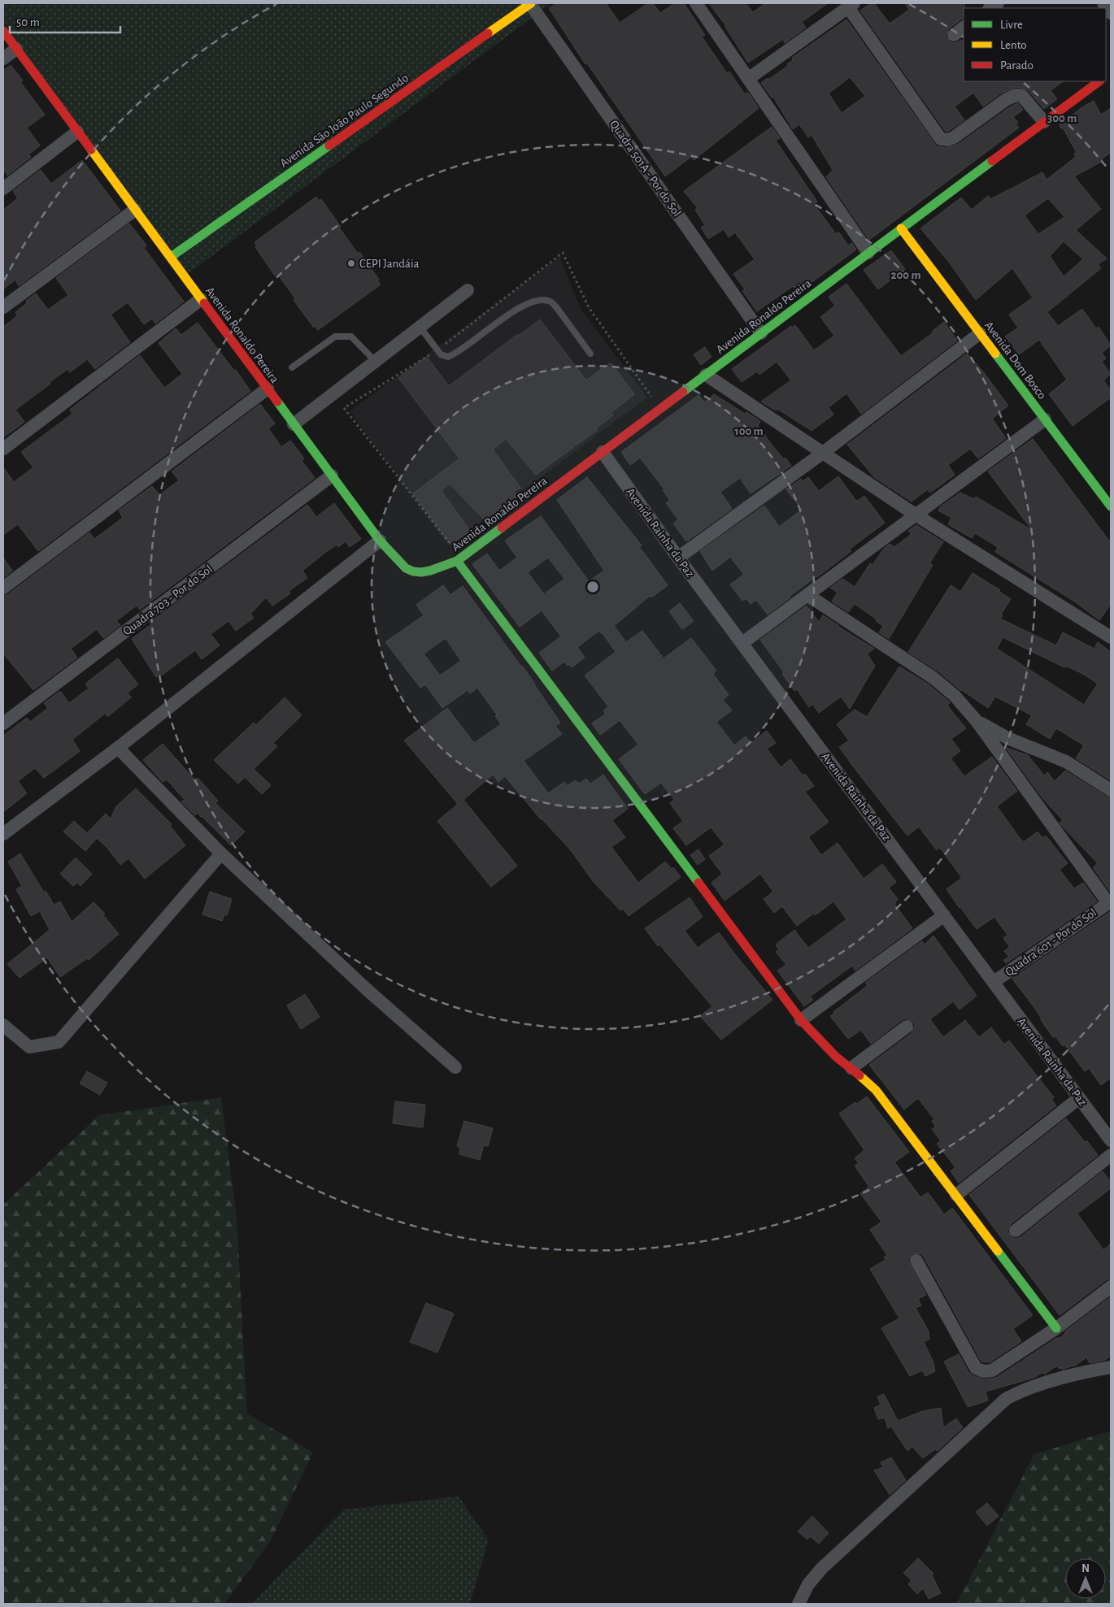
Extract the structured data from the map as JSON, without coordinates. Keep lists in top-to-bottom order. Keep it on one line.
{"streets":{"street":["Avenida São João Paulo Segundo","Quadra 501A - Por do Sol","Avenida Ronaldo Pereira","Avenida Dom Bosco","Avenida Rainha da Paz","Quadra 703 - Por do Sol","Quadra 601 - Por do Sol"]},"crossings":[["Avenida São João Paulo Segundo","Quadra 501A - Por do Sol"],["Avenida São João Paulo Segundo","Avenida Ronaldo Pereira"],["Quadra 501A - Por do Sol","Avenida Ronaldo Pereira"],["Avenida Ronaldo Pereira","Avenida Dom Bosco"],["Avenida Ronaldo Pereira","Avenida Rainha da Paz"],["Avenida Ronaldo Pereira","Quadra 703 - Por do Sol"],["Avenida Rainha da Paz","Quadra 601 - Por do Sol"]],"places":["CEPI Jandáia"],"legend":["Livre","Lento","Parado"],"scale_bar":"50 m","north":"top","rings":["300 m","200 m","100 m"]}
